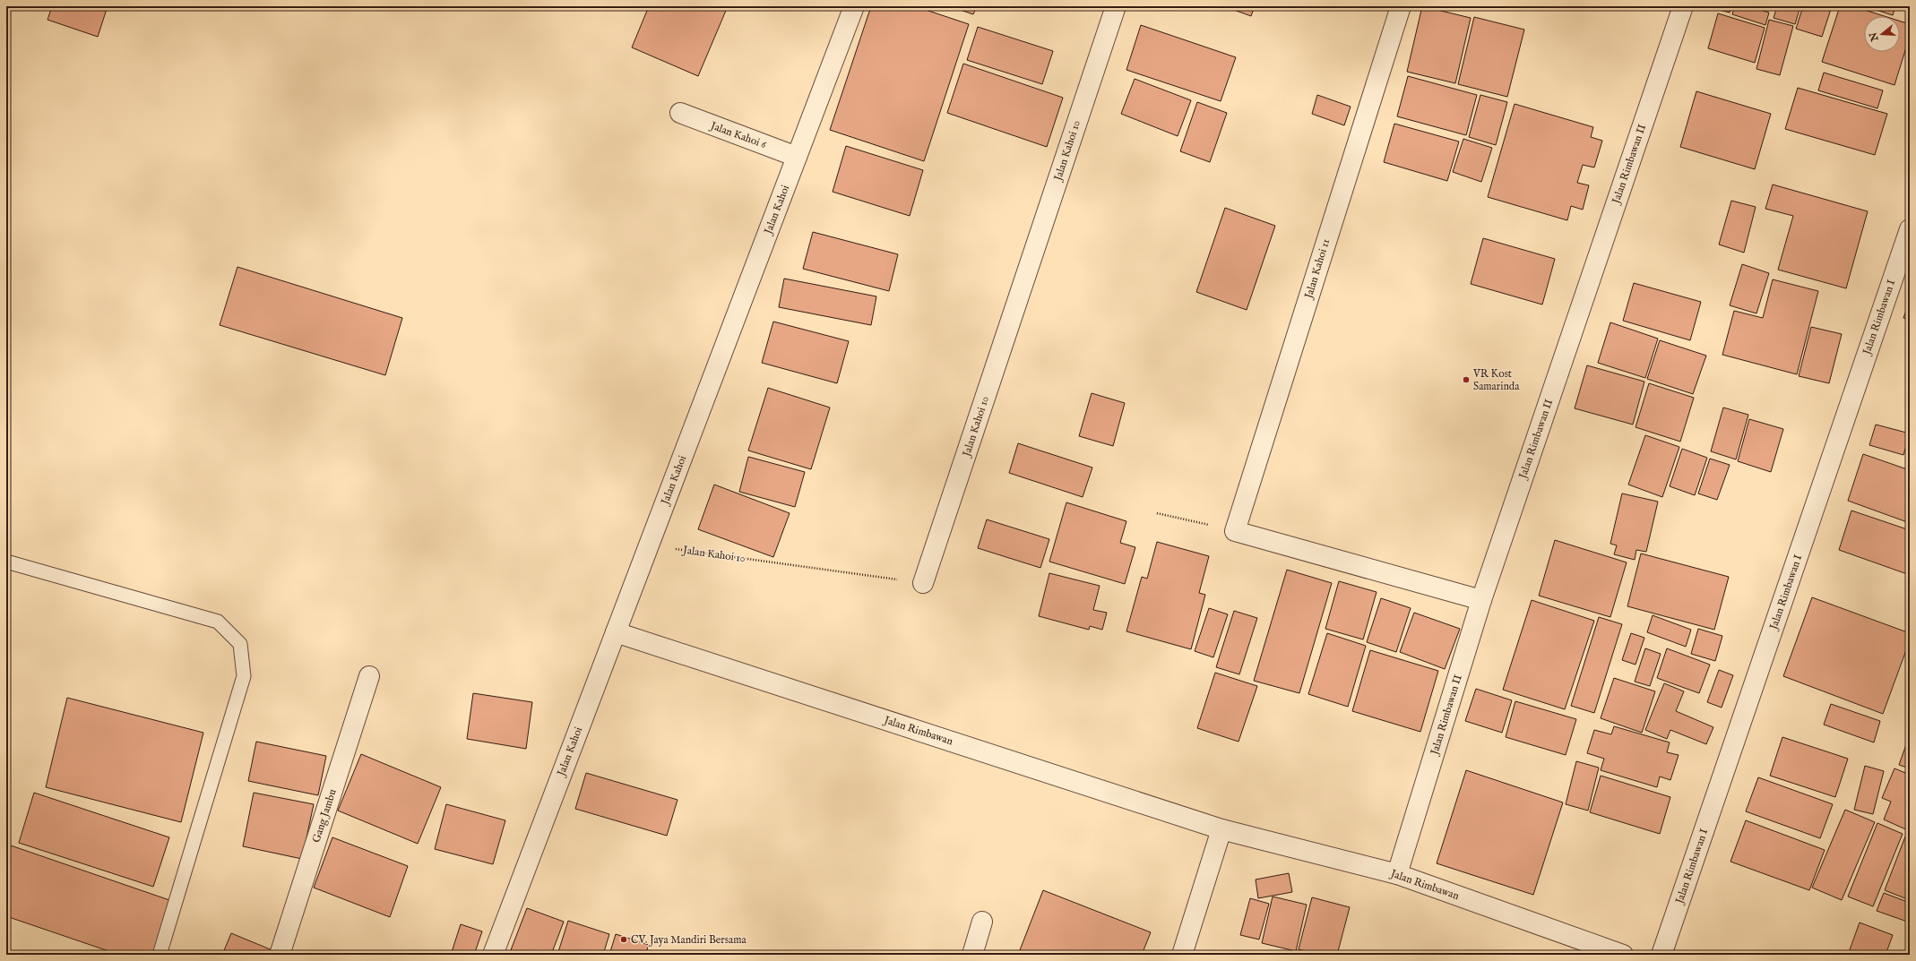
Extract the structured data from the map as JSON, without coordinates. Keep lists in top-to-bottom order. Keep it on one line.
{"streets":{"street":["Jalan Kahoi 6","Jalan Kahoi 10","Jalan Rimbawan II","Jalan Kahoi","Jalan Kahoi 11","Jalan Rimbawan I","Jalan Rimbawan","Gang Jambu"]},"crossings":[["Jalan Kahoi 6","Jalan Kahoi"],["Jalan Kahoi 10","Jalan Kahoi"],["Jalan Rimbawan II","Jalan Rimbawan"],["Jalan Kahoi","Jalan Rimbawan"]],"places":["VR Kost Samarinda","CV. Jaya Mandiri Bersama"],"north":"left"}
